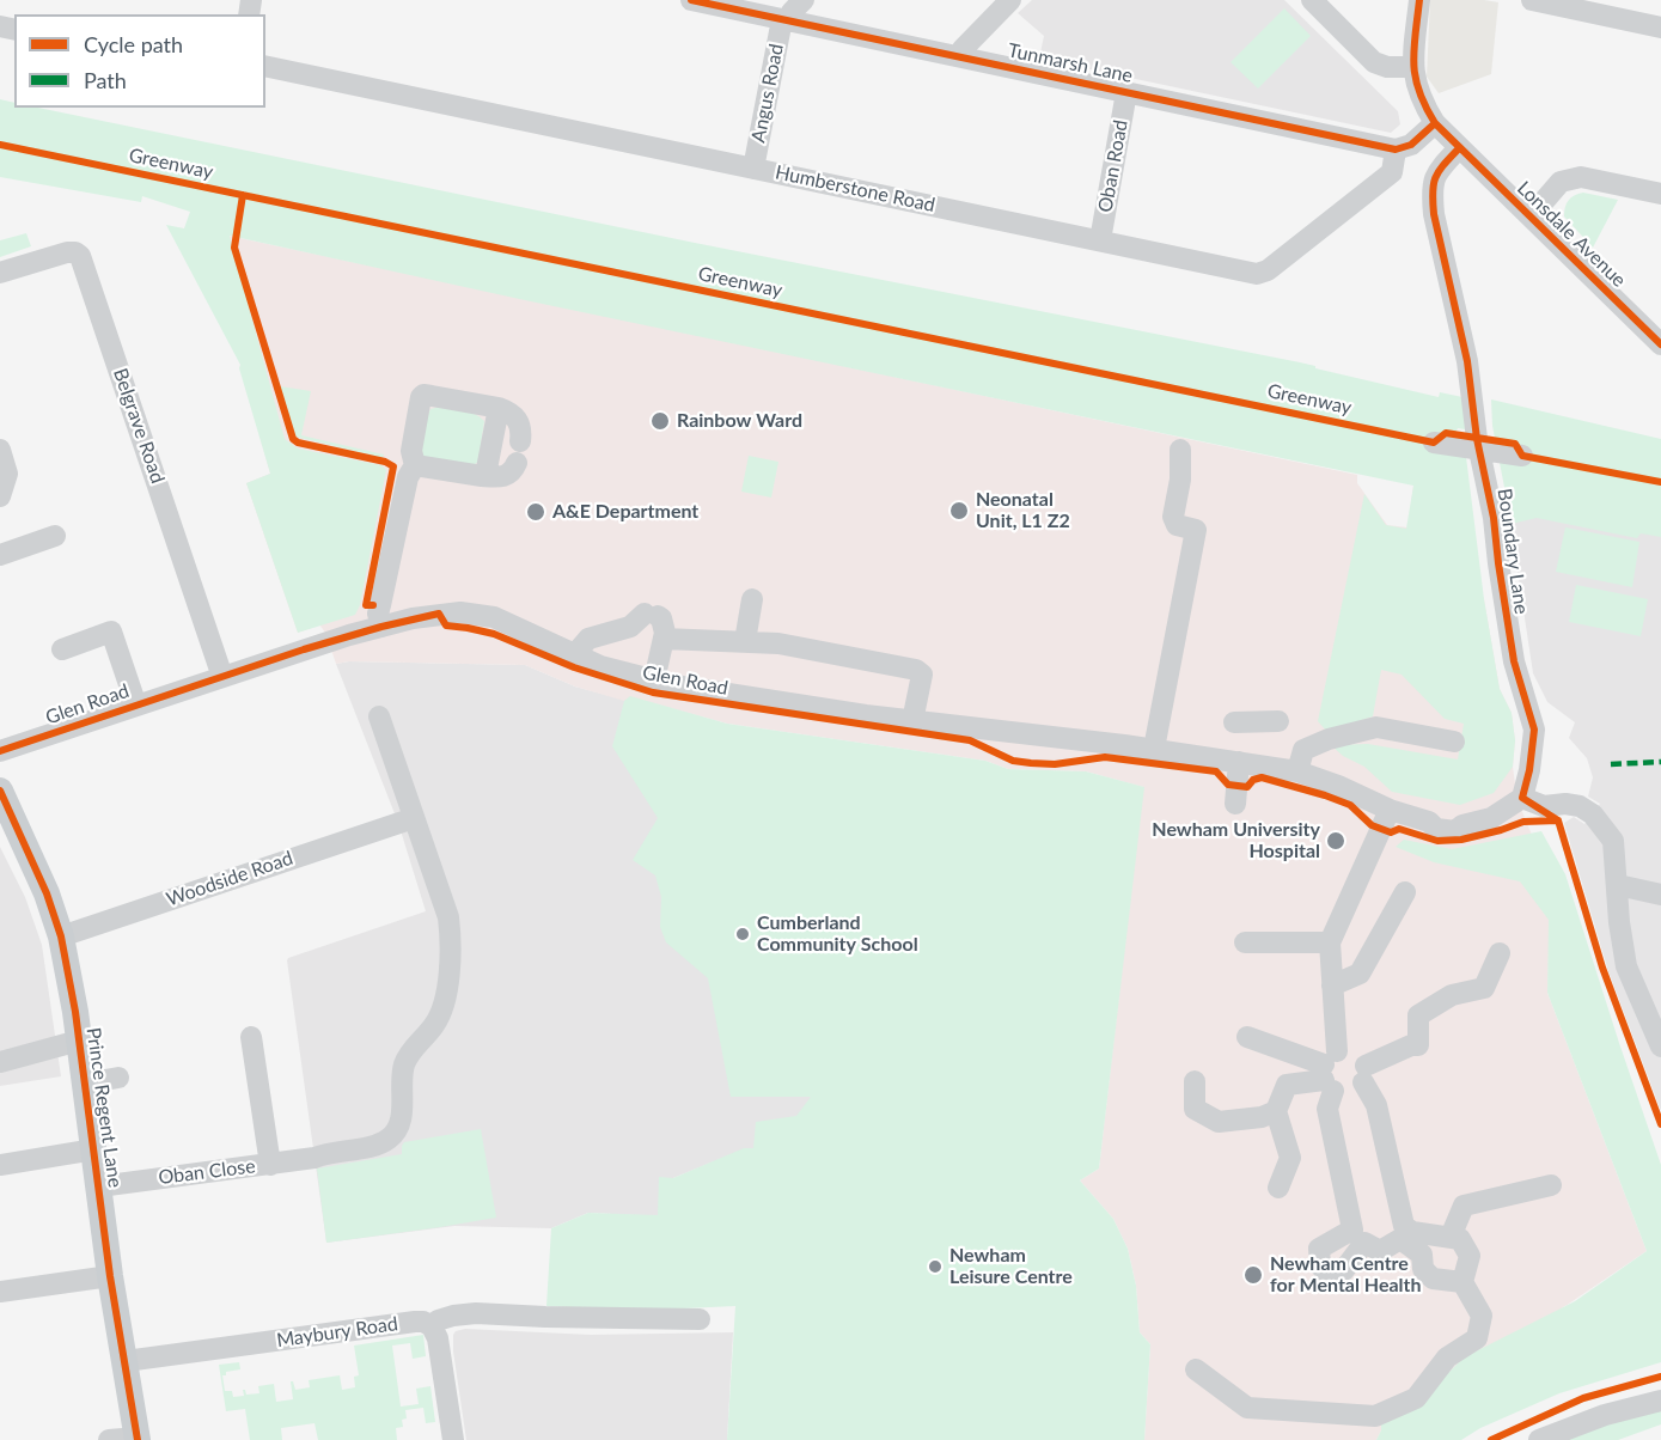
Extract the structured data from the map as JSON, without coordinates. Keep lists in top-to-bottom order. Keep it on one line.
{"streets":{"main road":["Prince Regent Lane"],"street":["Tunmarsh Lane","Angus Road","Oban Road","Humberstone Road","Lonsdale Avenue","Belgrave Road","Boundary Lane","Glen Road","Woodside Road","Oban Close","Maybury Road"],"cycle path":["Greenway"]},"crossings":[["Tunmarsh Lane","Angus Road"],["Tunmarsh Lane","Oban Road"],["Tunmarsh Lane","Humberstone Road"],["Angus Road","Humberstone Road"],["Oban Road","Humberstone Road"],["Lonsdale Avenue","Boundary Lane"],["Belgrave Road","Glen Road"],["Boundary Lane","Glen Road"],["Woodside Road","Prince Regent Lane"],["Woodside Road","Oban Close"],["Prince Regent Lane","Oban Close"],["Prince Regent Lane","Maybury Road"]],"places":["Rainbow Ward","Neonatal Unit, L1 Z2","A&E Department","Newham University Hospital","Cumberland Community School","Newham Leisure Centre","Newham Centre for Mental Health"],"legend":["Cycle path","Path"]}
